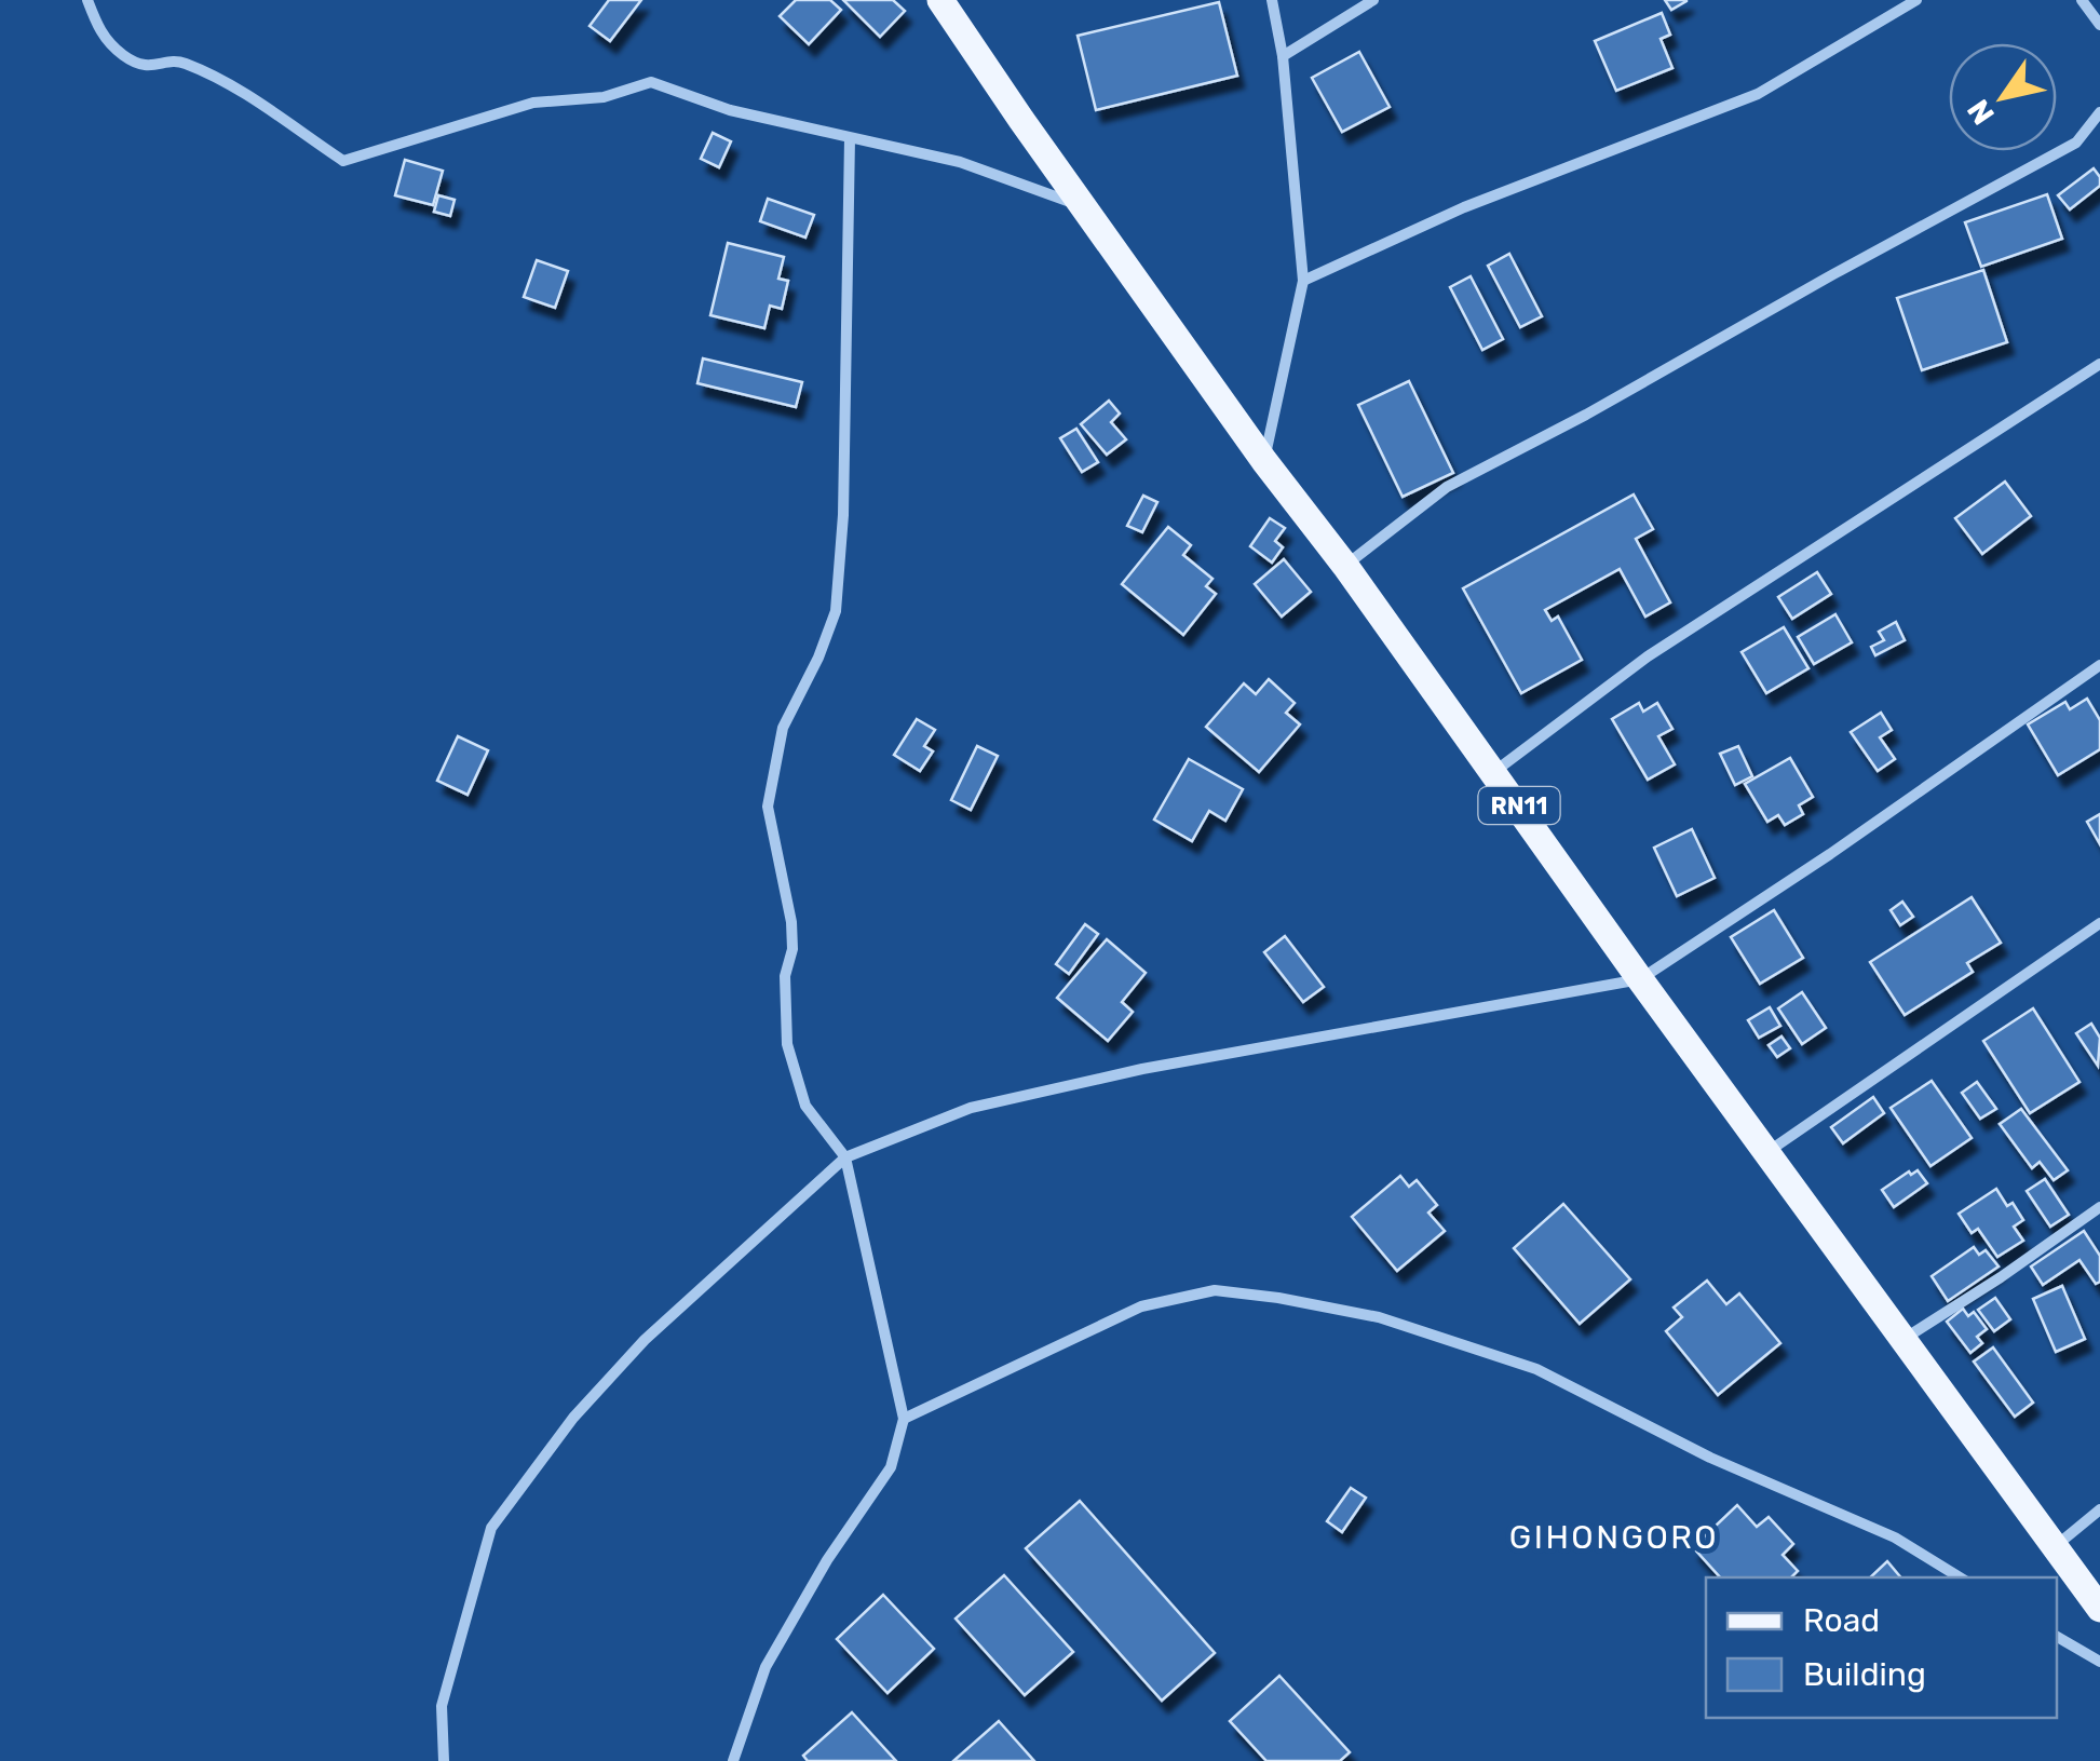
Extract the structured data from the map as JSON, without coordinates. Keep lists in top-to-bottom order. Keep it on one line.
{"streets":{"main road":["RN11"]},"districts":["GIHONGORO"],"legend":["Road","Building"],"north":"bottom left"}
